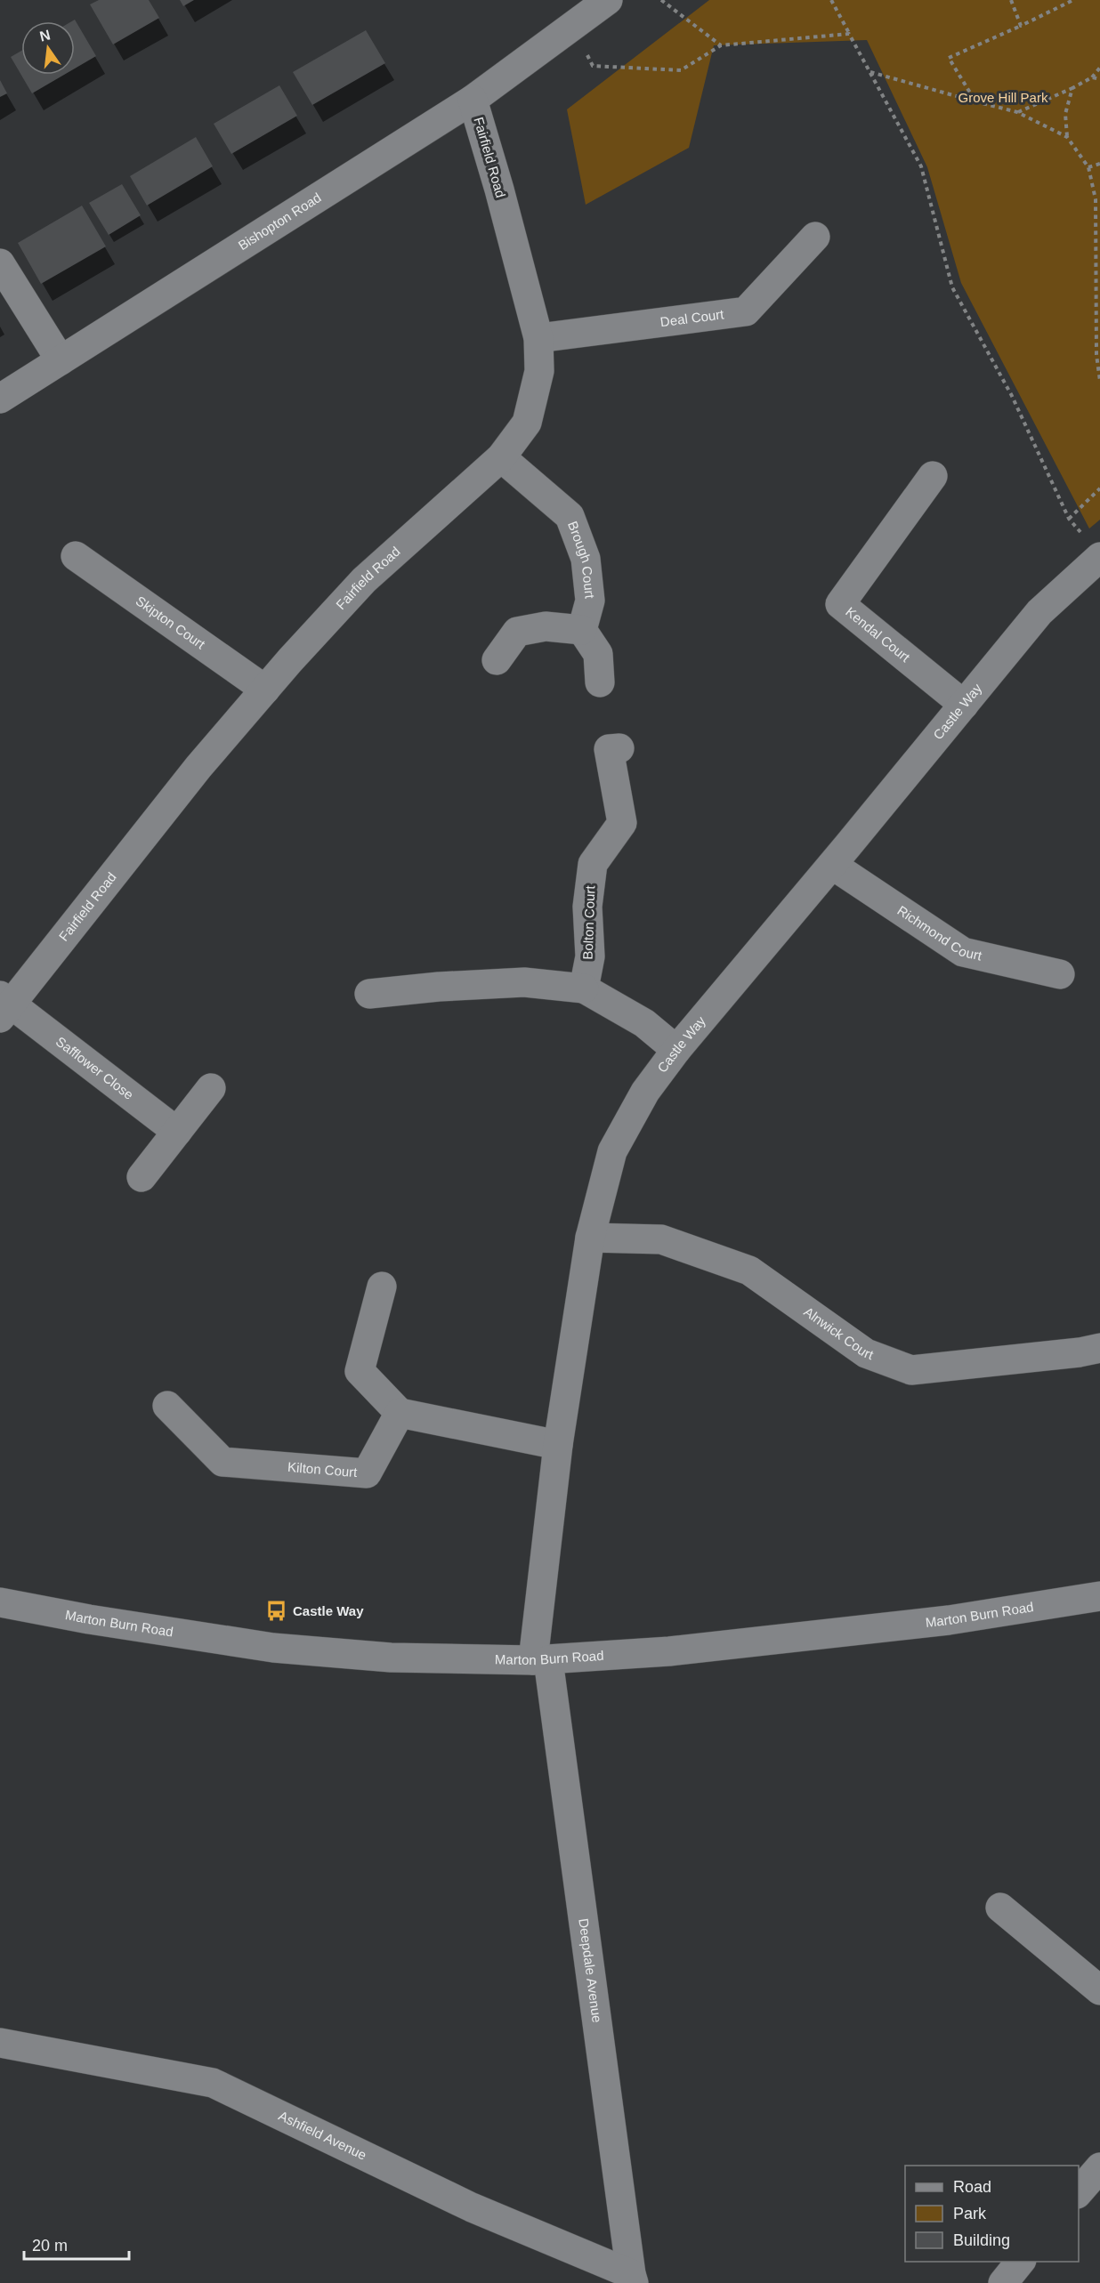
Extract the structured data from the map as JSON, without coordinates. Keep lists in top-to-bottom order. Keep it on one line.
{"streets":{"street":["Fairfield Road","Bishopton Road","Deal Court","Brough Court","Skipton Court","Kendal Court","Castle Way","Bolton Court","Richmond Court","Safflower Close","Alnwick Court","Kilton Court","Marton Burn Road","Deepdale Avenue","Ashfield Avenue"]},"crossings":[["Fairfield Road","Bishopton Road"],["Fairfield Road","Deal Court"],["Fairfield Road","Brough Court"],["Fairfield Road","Skipton Court"],["Fairfield Road","Safflower Close"],["Kendal Court","Castle Way"],["Castle Way","Richmond Court"],["Castle Way","Alnwick Court"],["Castle Way","Marton Burn Road"],["Castle Way","Deepdale Avenue"],["Marton Burn Road","Deepdale Avenue"],["Deepdale Avenue","Ashfield Avenue"]],"parks":["Grove Hill Park"],"places":{"bus stop":["Castle Way"]},"legend":["Road","Park","Building"],"scale_bar":"20 m","north":"top"}
